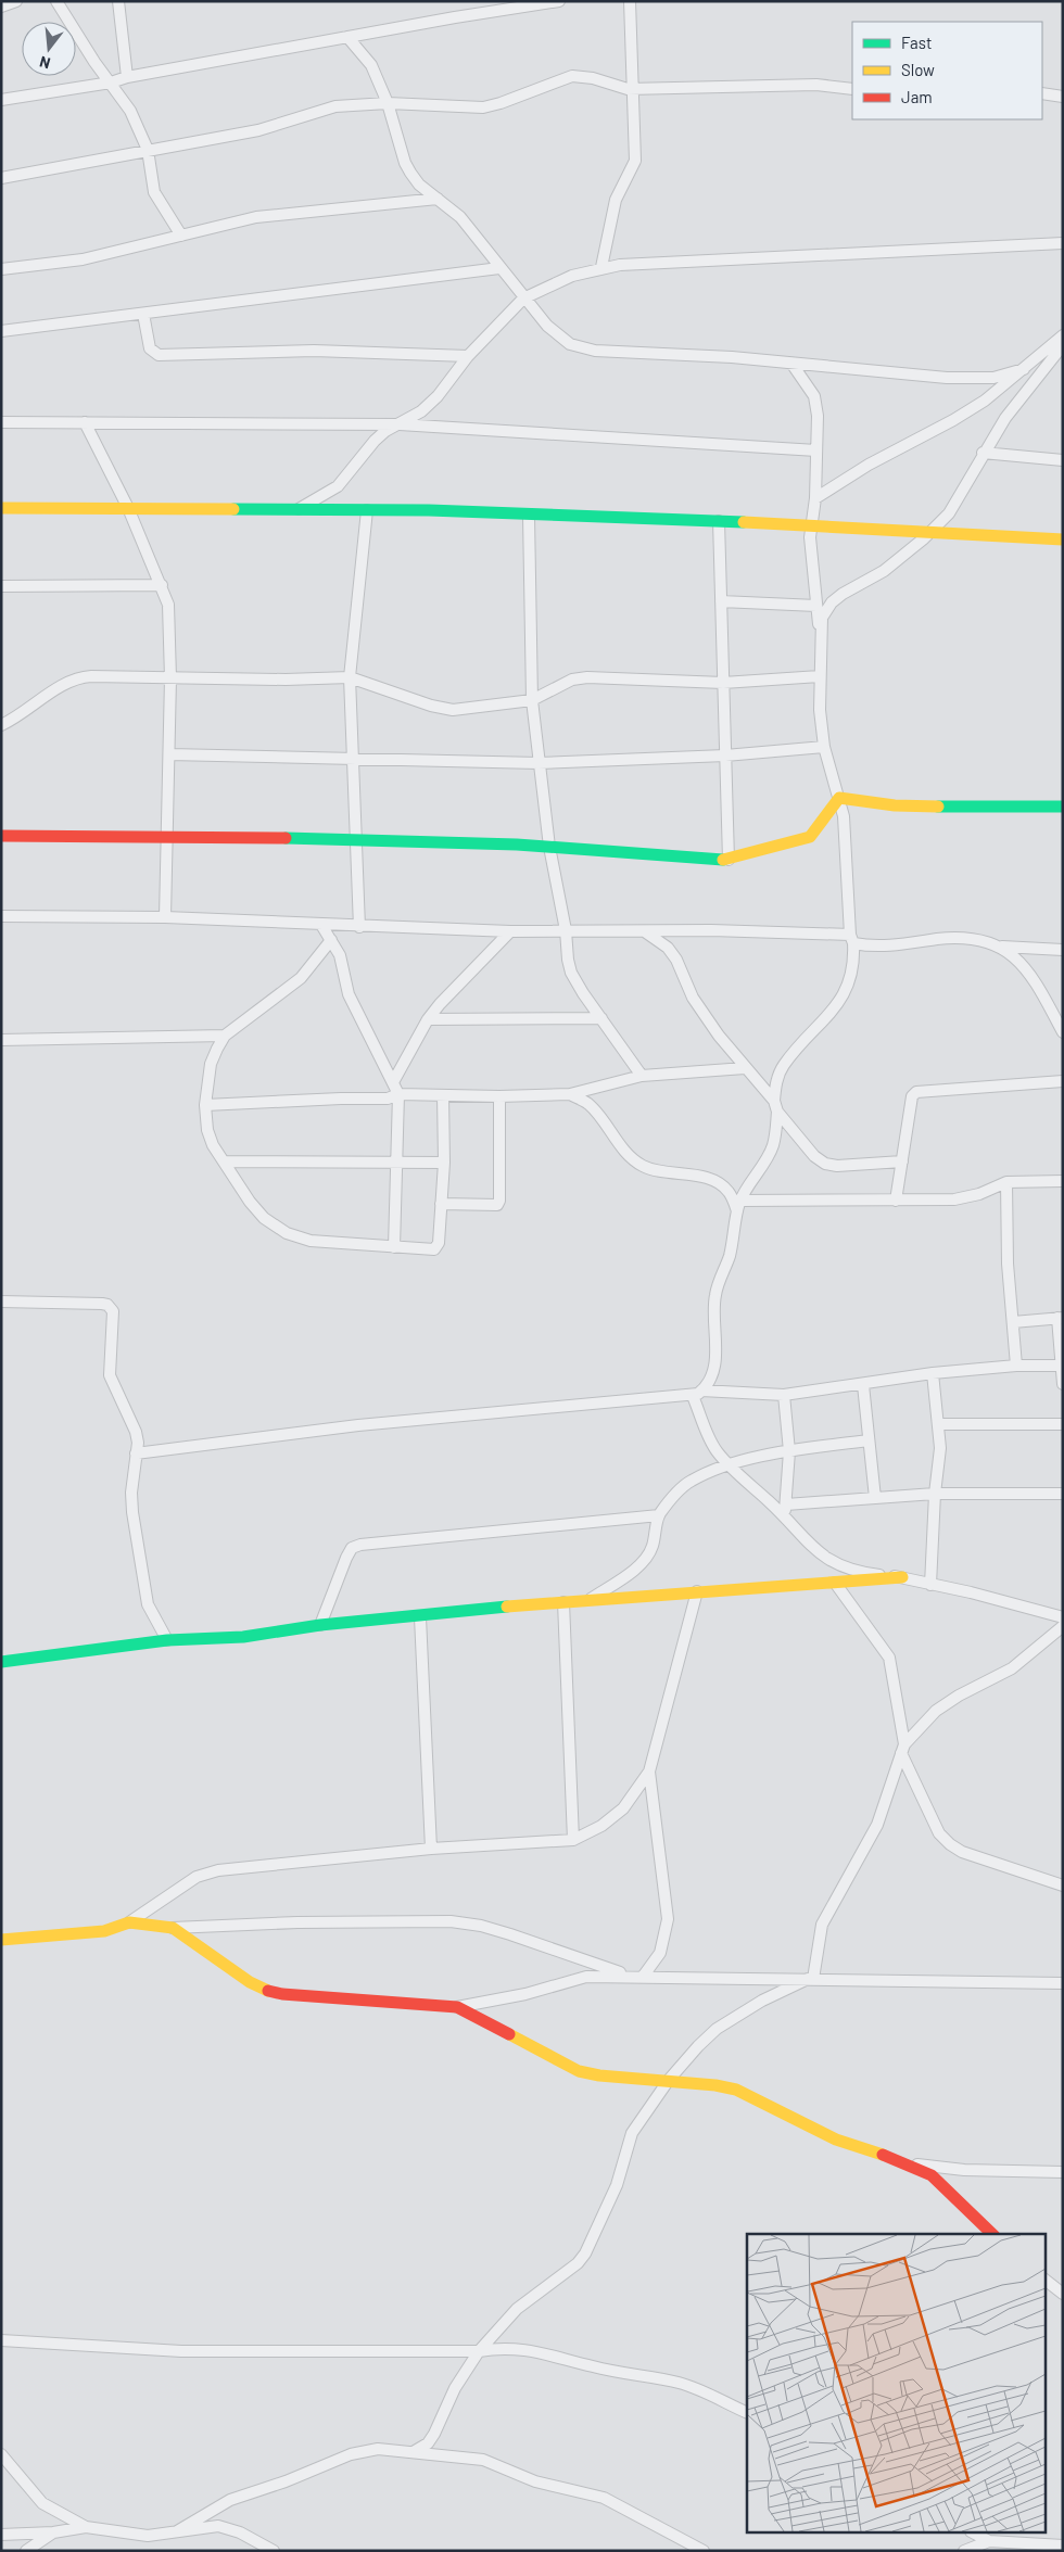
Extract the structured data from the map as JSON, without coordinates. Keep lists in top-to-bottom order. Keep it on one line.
{"legend":["Fast","Slow","Jam"],"north":"bottom"}
